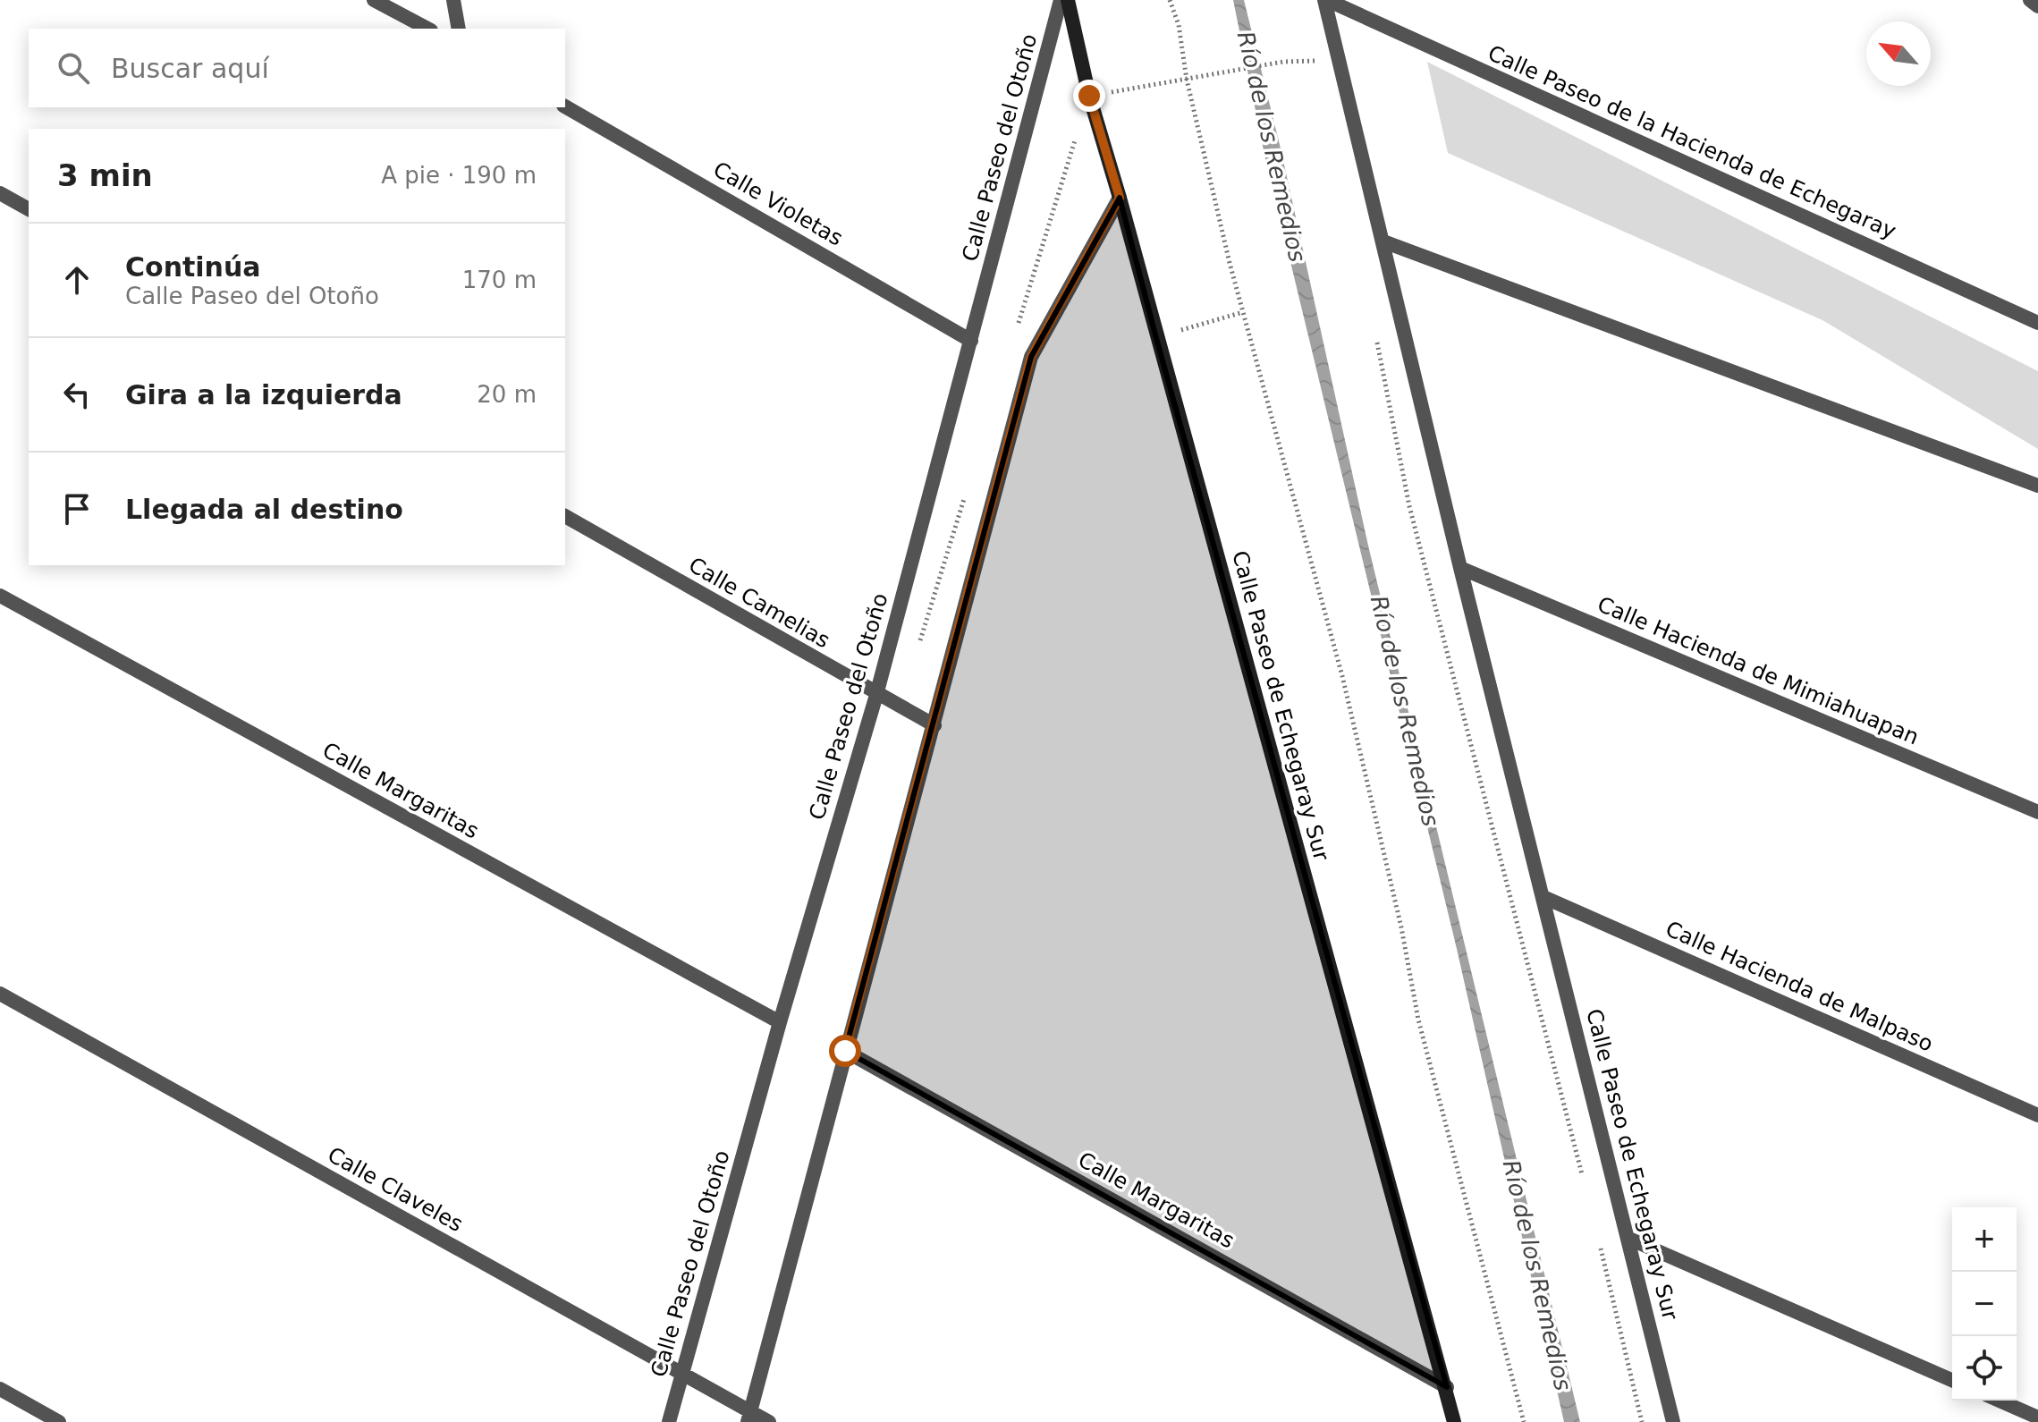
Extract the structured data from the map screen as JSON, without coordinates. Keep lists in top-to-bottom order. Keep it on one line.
{"streets":{"street":["Calle Paseo de la Hacienda de Echegaray","Calle Paseo del Otoño","Calle Violetas","Calle Camelias","Calle Hacienda de Mimiahuapan","Calle Paseo de Echegaray Sur","Calle Margaritas","Calle Hacienda de Malpaso","Calle Claveles"]},"crossings":[["Calle Paseo de la Hacienda de Echegaray","Calle Paseo de Echegaray Sur"],["Calle Paseo del Otoño","Calle Violetas"],["Calle Paseo del Otoño","Calle Camelias"],["Calle Paseo del Otoño","Calle Margaritas"],["Calle Paseo del Otoño","Calle Claveles"],["Calle Hacienda de Mimiahuapan","Calle Paseo de Echegaray Sur"],["Calle Paseo de Echegaray Sur","Calle Margaritas"],["Calle Paseo de Echegaray Sur","Calle Hacienda de Malpaso"]],"water":["Río de los Remedios"],"north":"top left","page":{"search":"Buscar aquí","heading":["3 min","A pie · 190 m"],"list":[["Continúa","Calle Paseo del Otoño","170 m"],["Gira a la izquierda","20 m"],"Llegada al destino"],"map_buttons":["+","−"]}}
